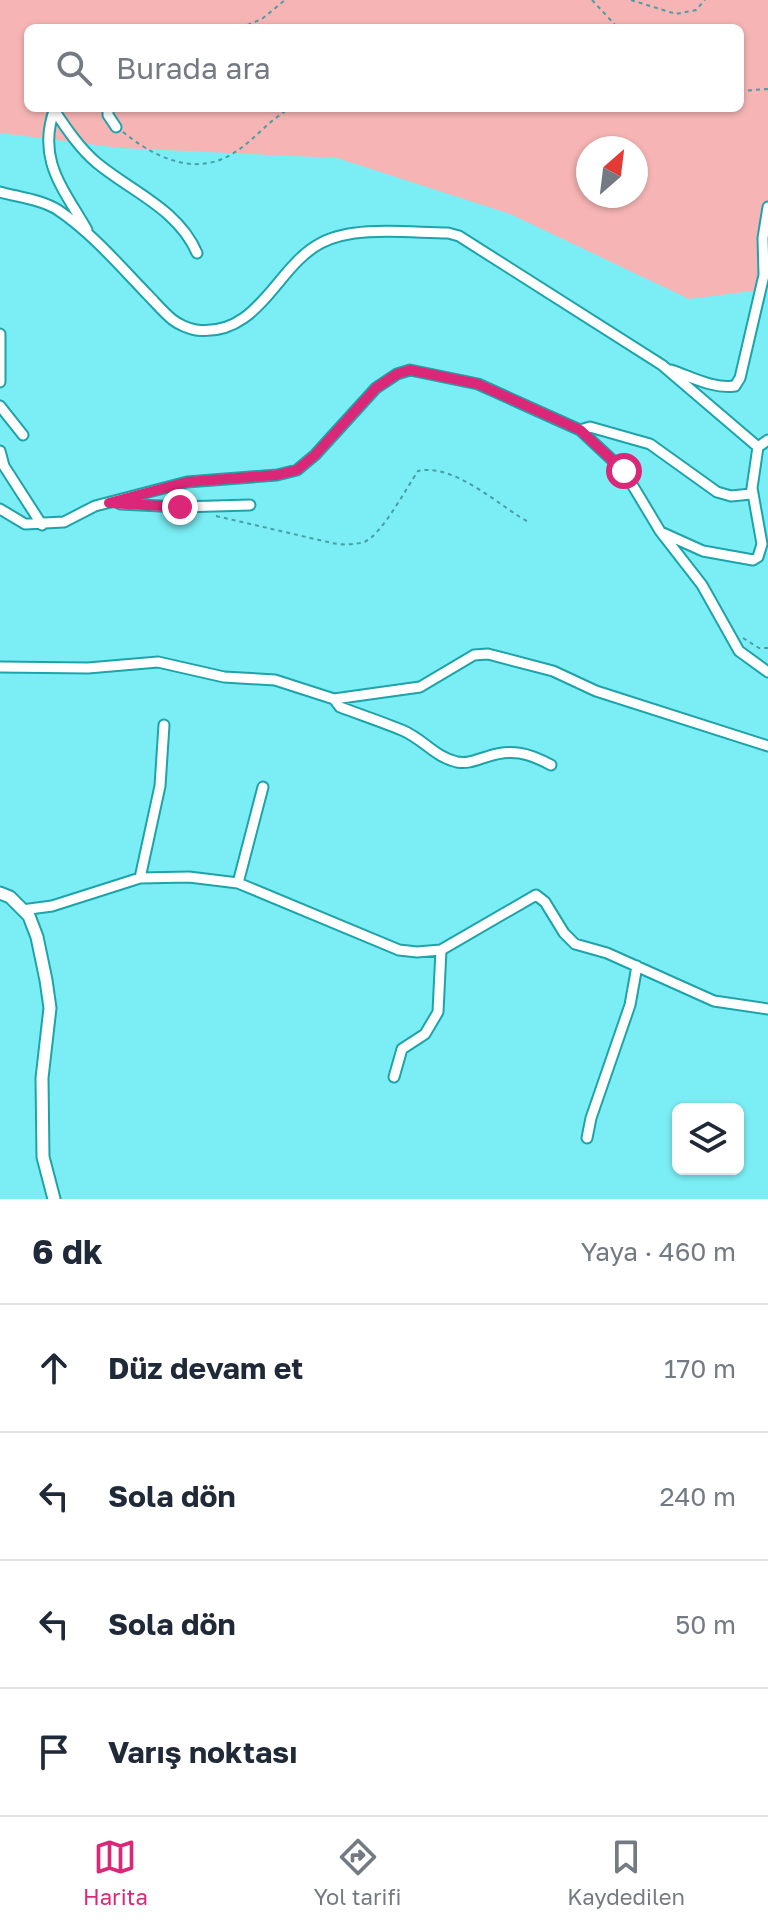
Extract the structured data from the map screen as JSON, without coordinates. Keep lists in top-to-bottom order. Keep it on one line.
{"north":"top right","page":{"search":"Burada ara","heading":["6 dk","Yaya · 460 m"],"list":[["Düz devam et","170 m"],["Sola dön","240 m"],["Sola dön","50 m"],"Varış noktası"],"nav":["Harita","Yol tarifi","Kaydedilen"]}}
